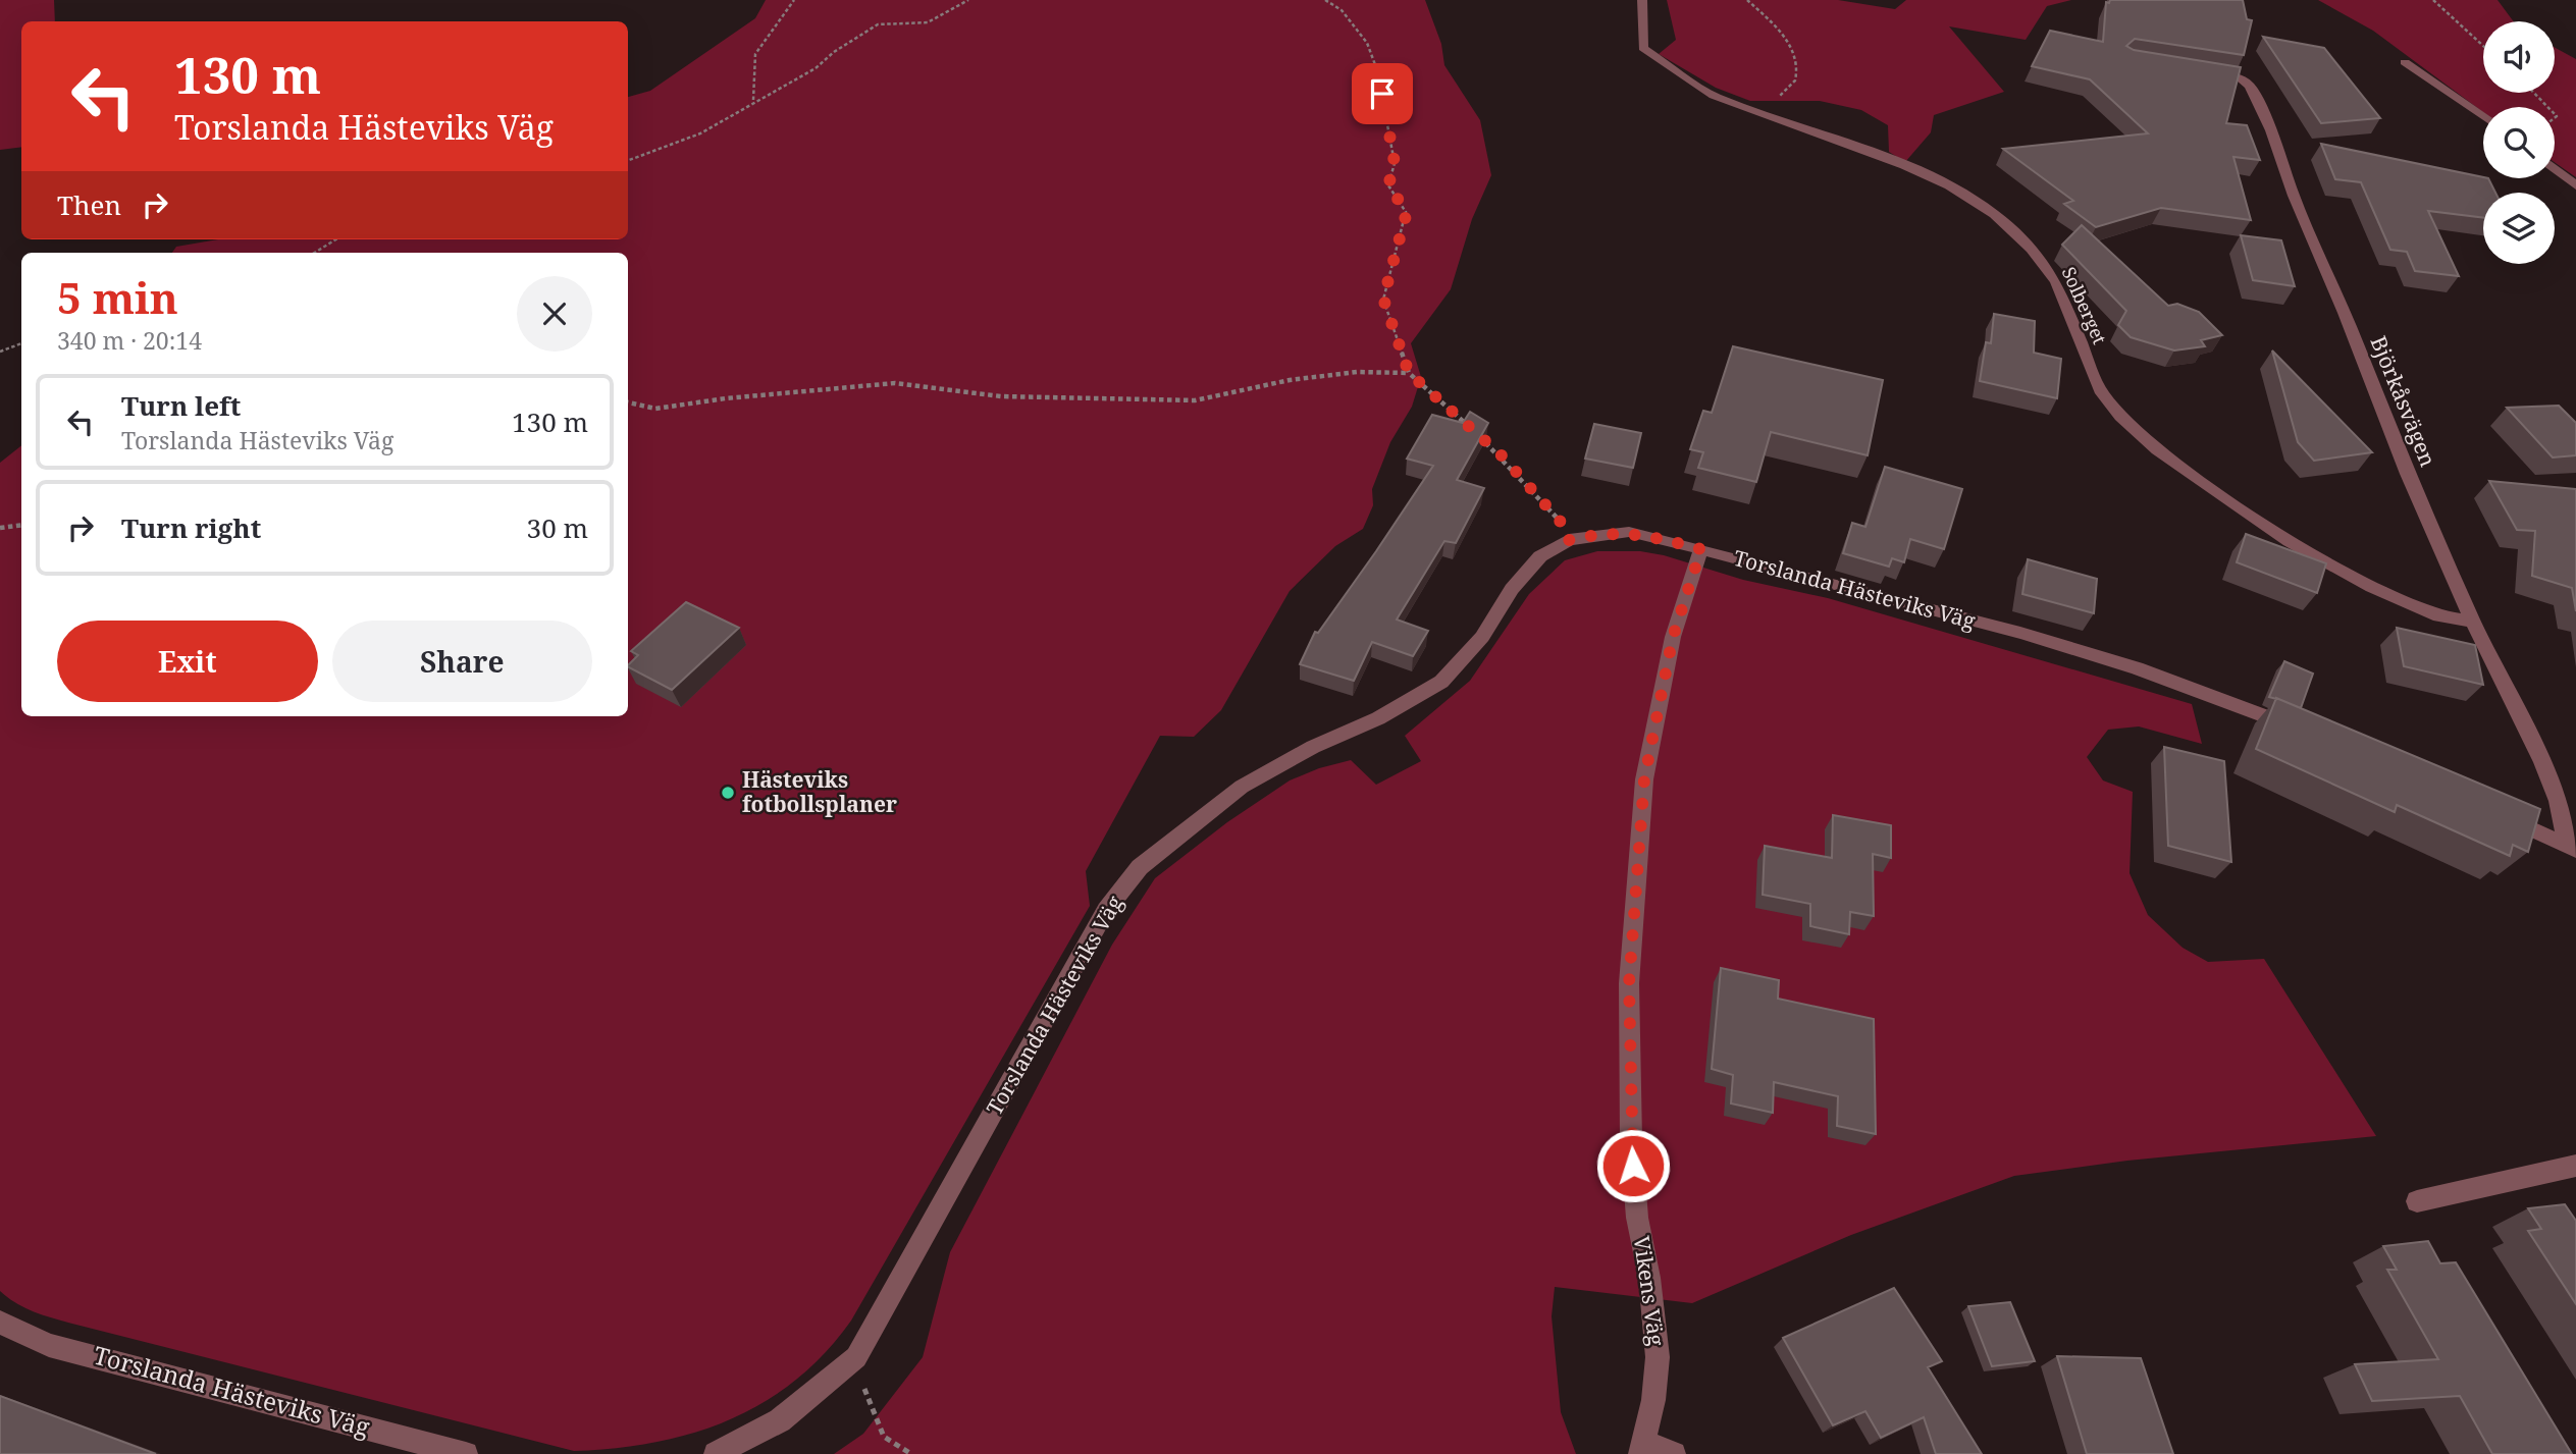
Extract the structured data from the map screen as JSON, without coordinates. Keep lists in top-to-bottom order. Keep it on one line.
{"streets":{"street":["Solberget","Björkåsvägen","Torslanda Hästeviks Väg","Vikens Väg"]},"crossings":[["Solberget","Björkåsvägen"],["Torslanda Hästeviks Väg","Vikens Väg"]],"places":["Hästeviks fotbollsplaner"],"page":{"turn":["130 m","Torslanda Hästeviks Väg"],"then":"Then","heading":["5 min","340 m · 20:14"],"list":[{"name":"Turn left","note":"Torslanda Hästeviks Väg","value":"130 m"},{"name":"Turn right","value":"30 m"}],"buttons":["Exit","Share"]}}
